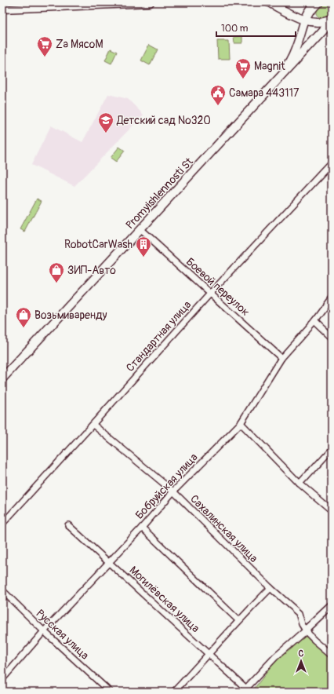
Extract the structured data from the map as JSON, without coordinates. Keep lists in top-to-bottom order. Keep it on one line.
{"streets":{"main road":["Promyishlennosti St"],"street":["Боевой переулок","Стандартная улица","Бобруйская улица","Сахалинская улица","Могилёвская улица","Русская улица"]},"crossings":[["Promyishlennosti St","Боевой переулок"],["Боевой переулок","Стандартная улица"],["Боевой переулок","Бобруйская улица"],["Стандартная улица","Сахалинская улица"],["Бобруйская улица","Сахалинская улица"],["Бобруйская улица","Могилёвская улица"],["Бобруйская улица","Русская улица"]],"places":{"supermarket":["Za МясоМ","Magnit"],"public building":["Самара 443117"],"school or university":["Детский сад №320"],"building":["RobotCarWash"],"shop":["ЗИП-Авто","Возьмиваренду"]},"scale_bar":"100 m","north":"top"}
